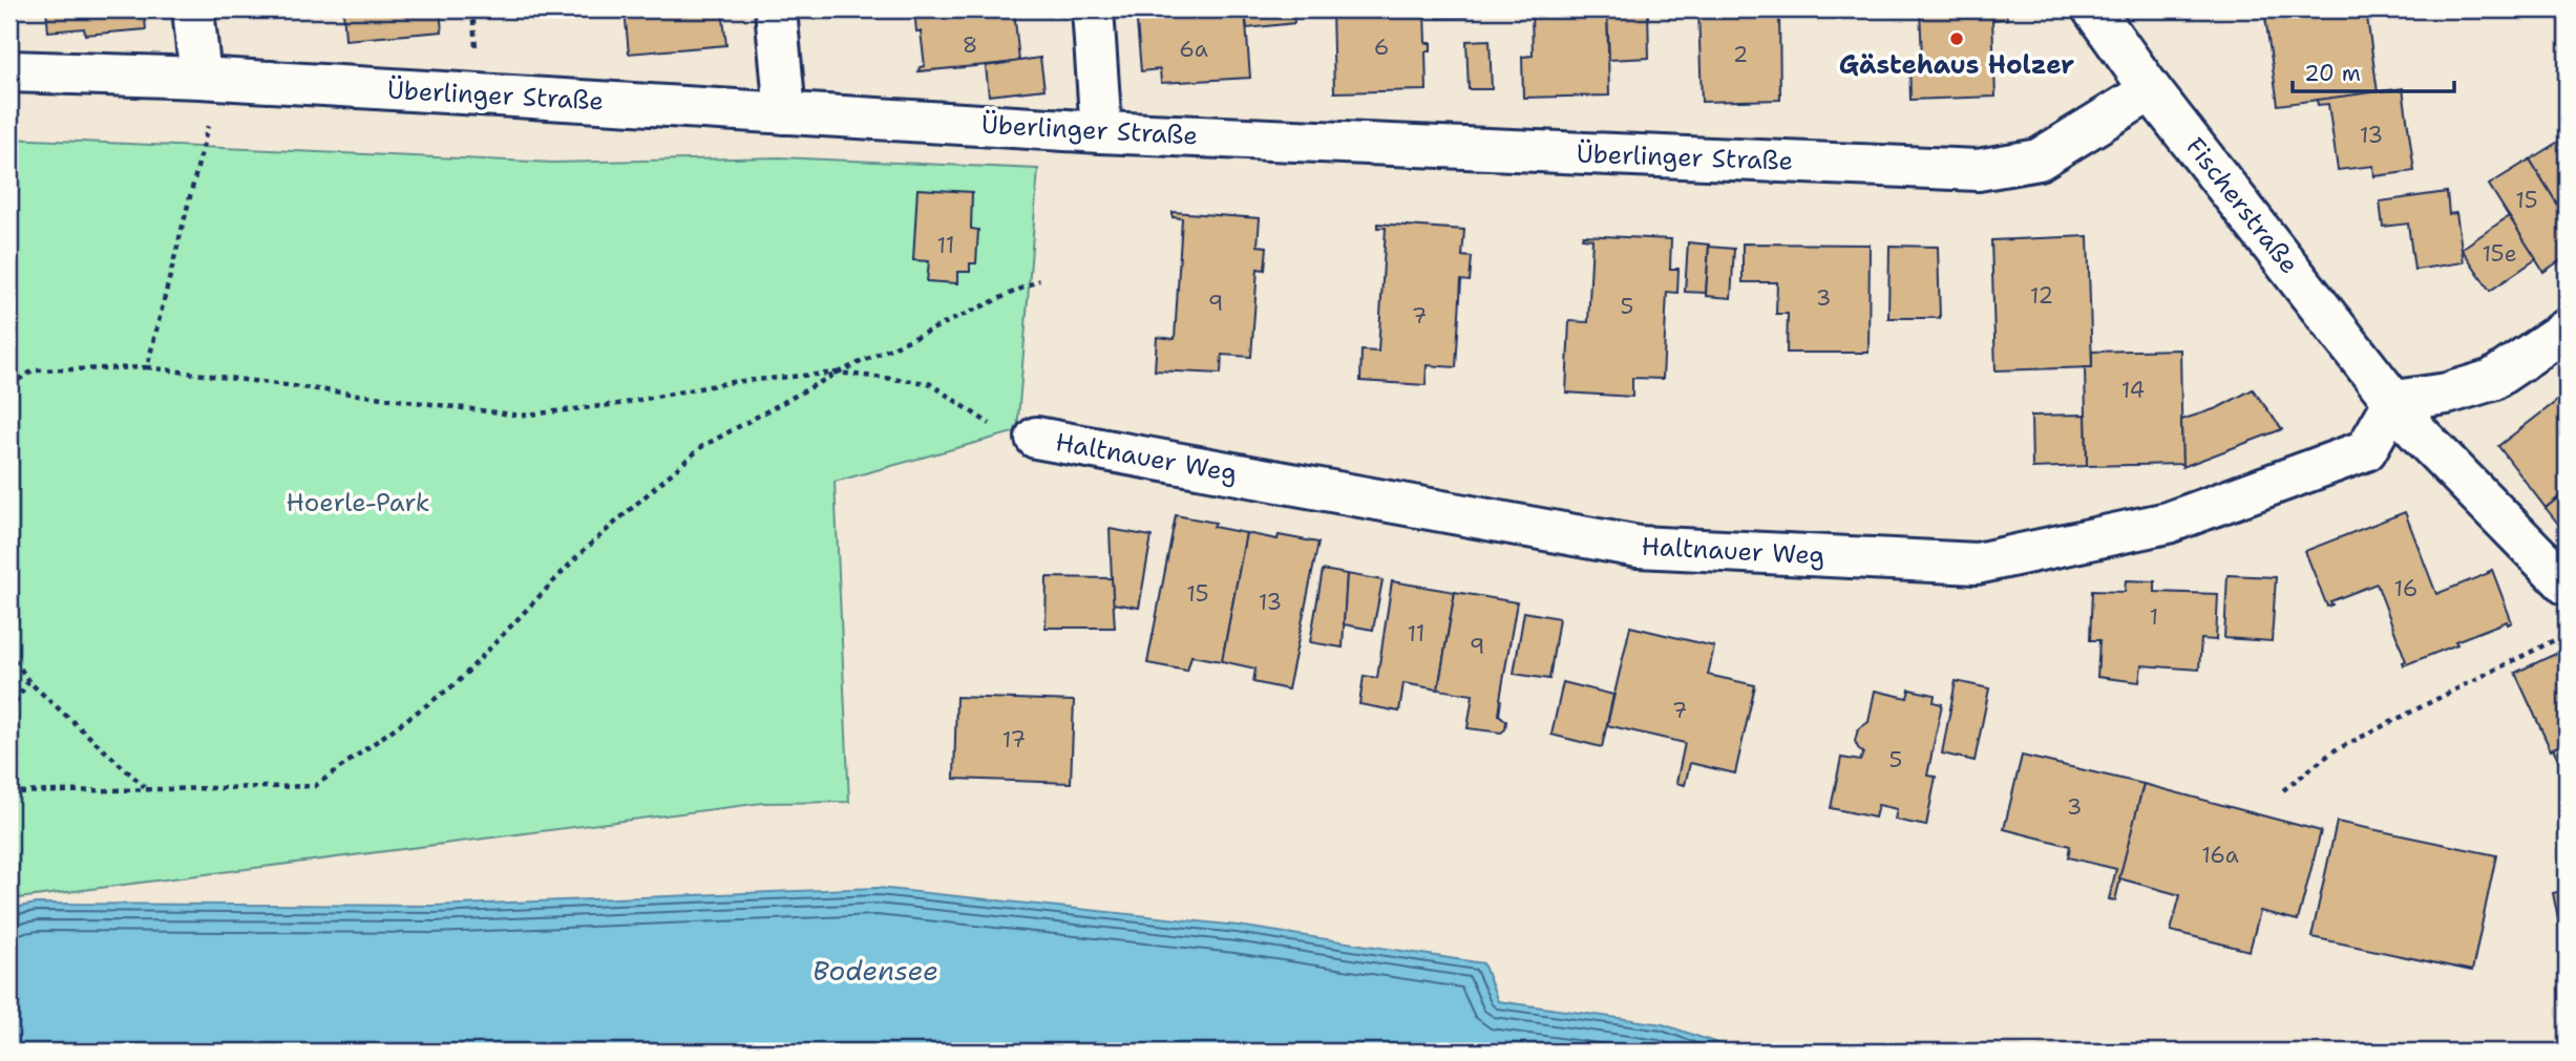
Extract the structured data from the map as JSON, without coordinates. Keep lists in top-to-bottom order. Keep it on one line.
{"streets":{"street":["Überlinger Straße","Fischerstraße","Haltnauer Weg"]},"crossings":[["Überlinger Straße","Fischerstraße"],["Fischerstraße","Haltnauer Weg"]],"water":["Bodensee"],"parks":["Hoerle-Park"],"places":["Gästehaus Holzer"],"house_numbers":["8","6","6a","2","13","15","11","15e","12","3","9","5","7","14","16","15","13","1","11","9","7","17","5","3","16a"],"scale_bar":"20 m"}
